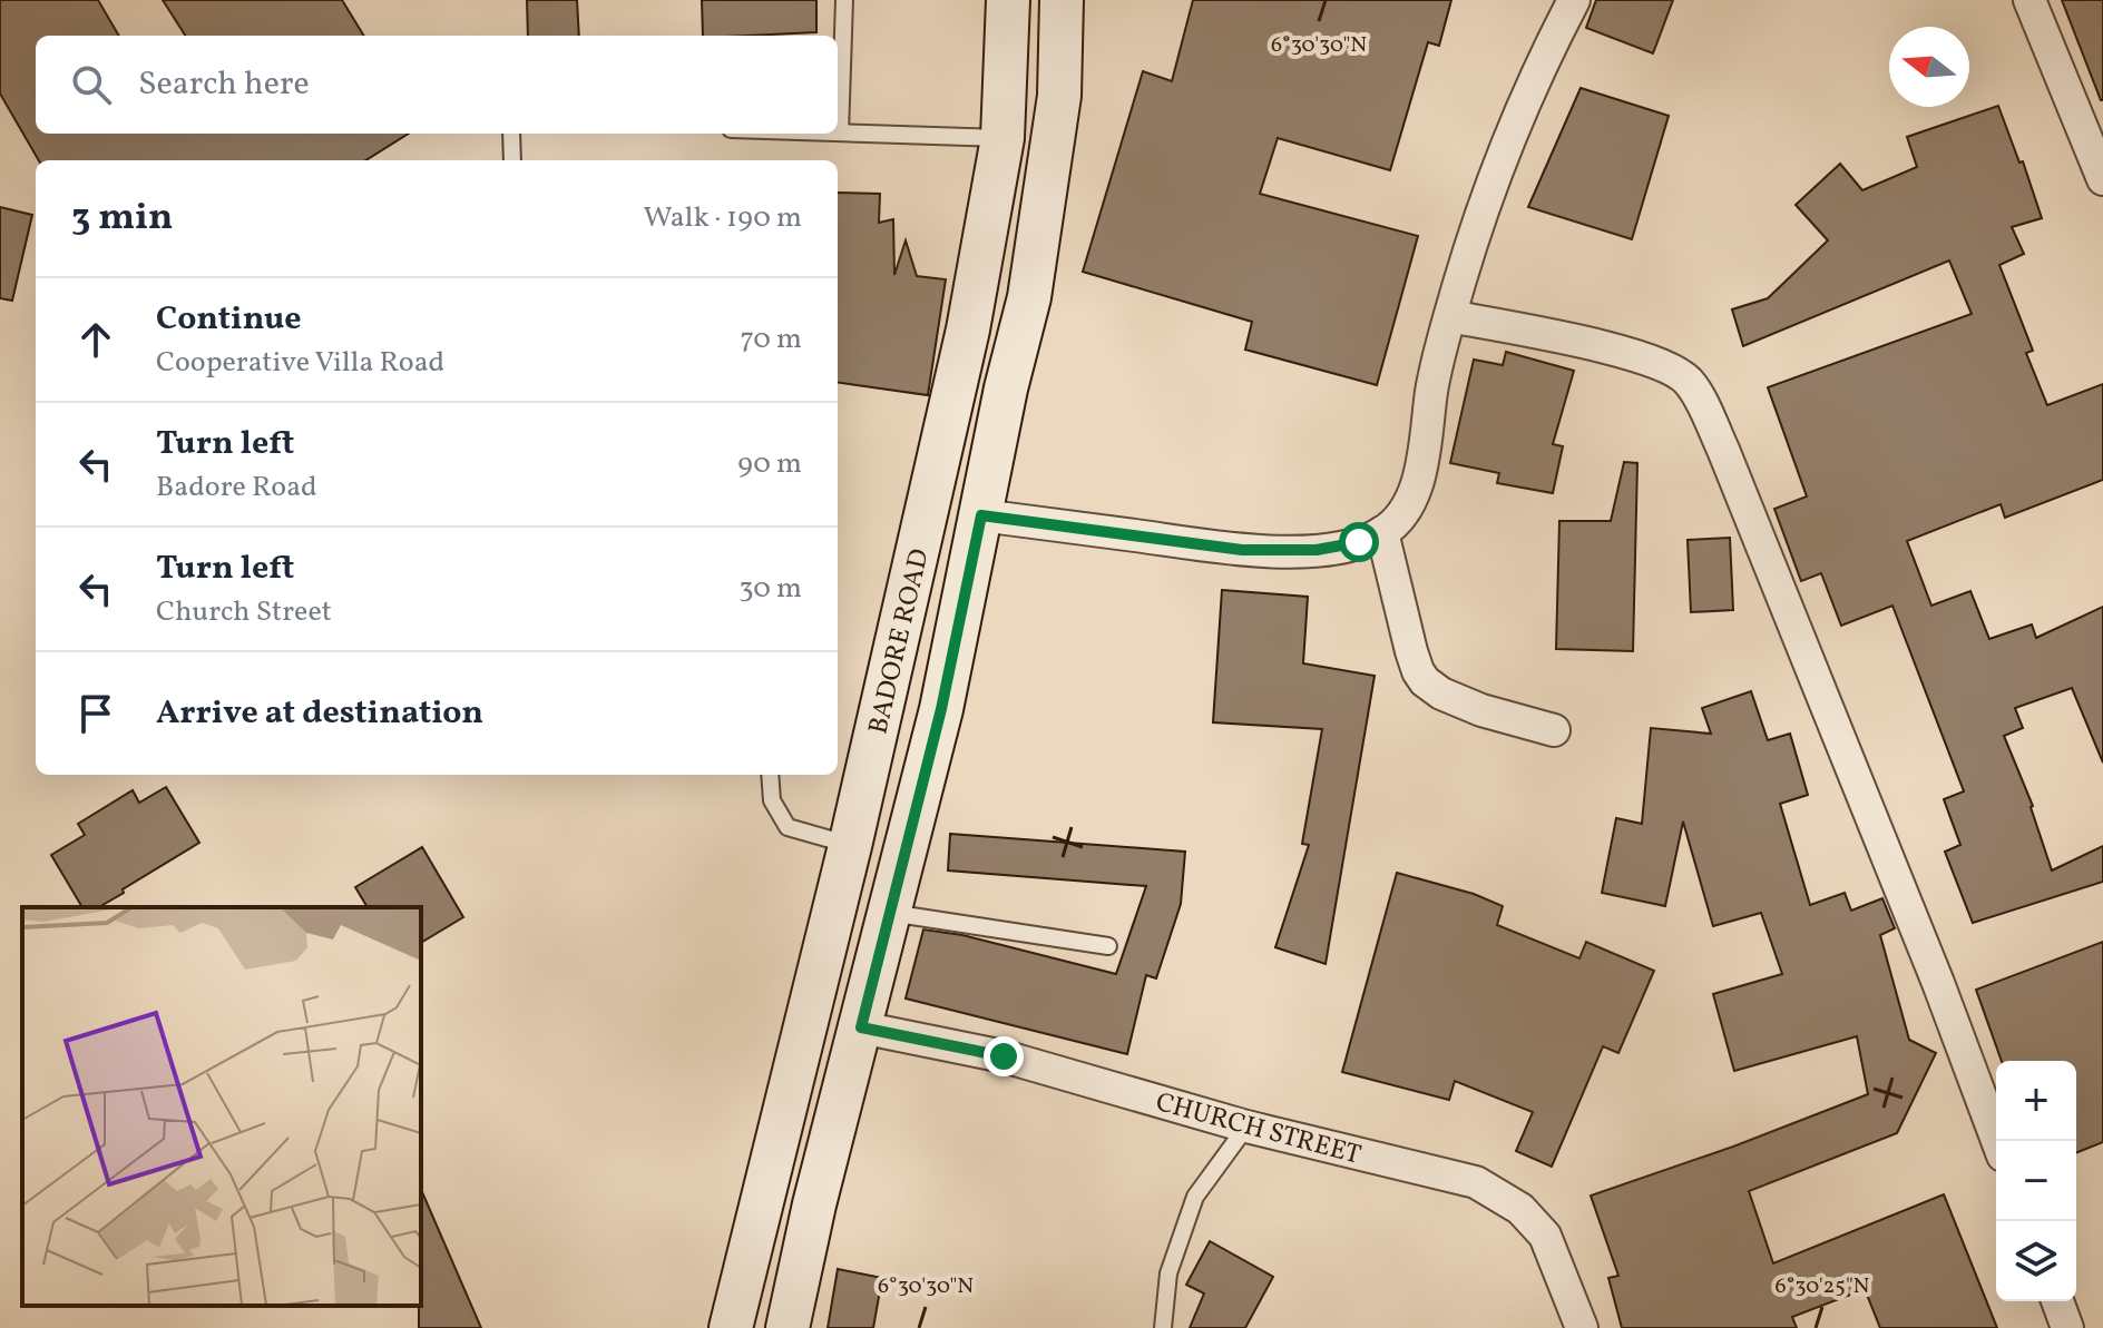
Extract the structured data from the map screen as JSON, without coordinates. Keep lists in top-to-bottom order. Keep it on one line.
{"streets":{"main road":["BADORE ROAD"],"street":["CHURCH STREET"]},"crossings":[["BADORE ROAD","CHURCH STREET"]],"north":"left","page":{"search":"Search here","heading":["3 min","Walk · 190 m"],"list":[["Continue","Cooperative Villa Road","70 m"],["Turn left","Badore Road","90 m"],["Turn left","Church Street","30 m"],"Arrive at destination"],"map_buttons":["+","−"]},"coordinates":["6°30'30\"N","6°30'25\"N"]}
